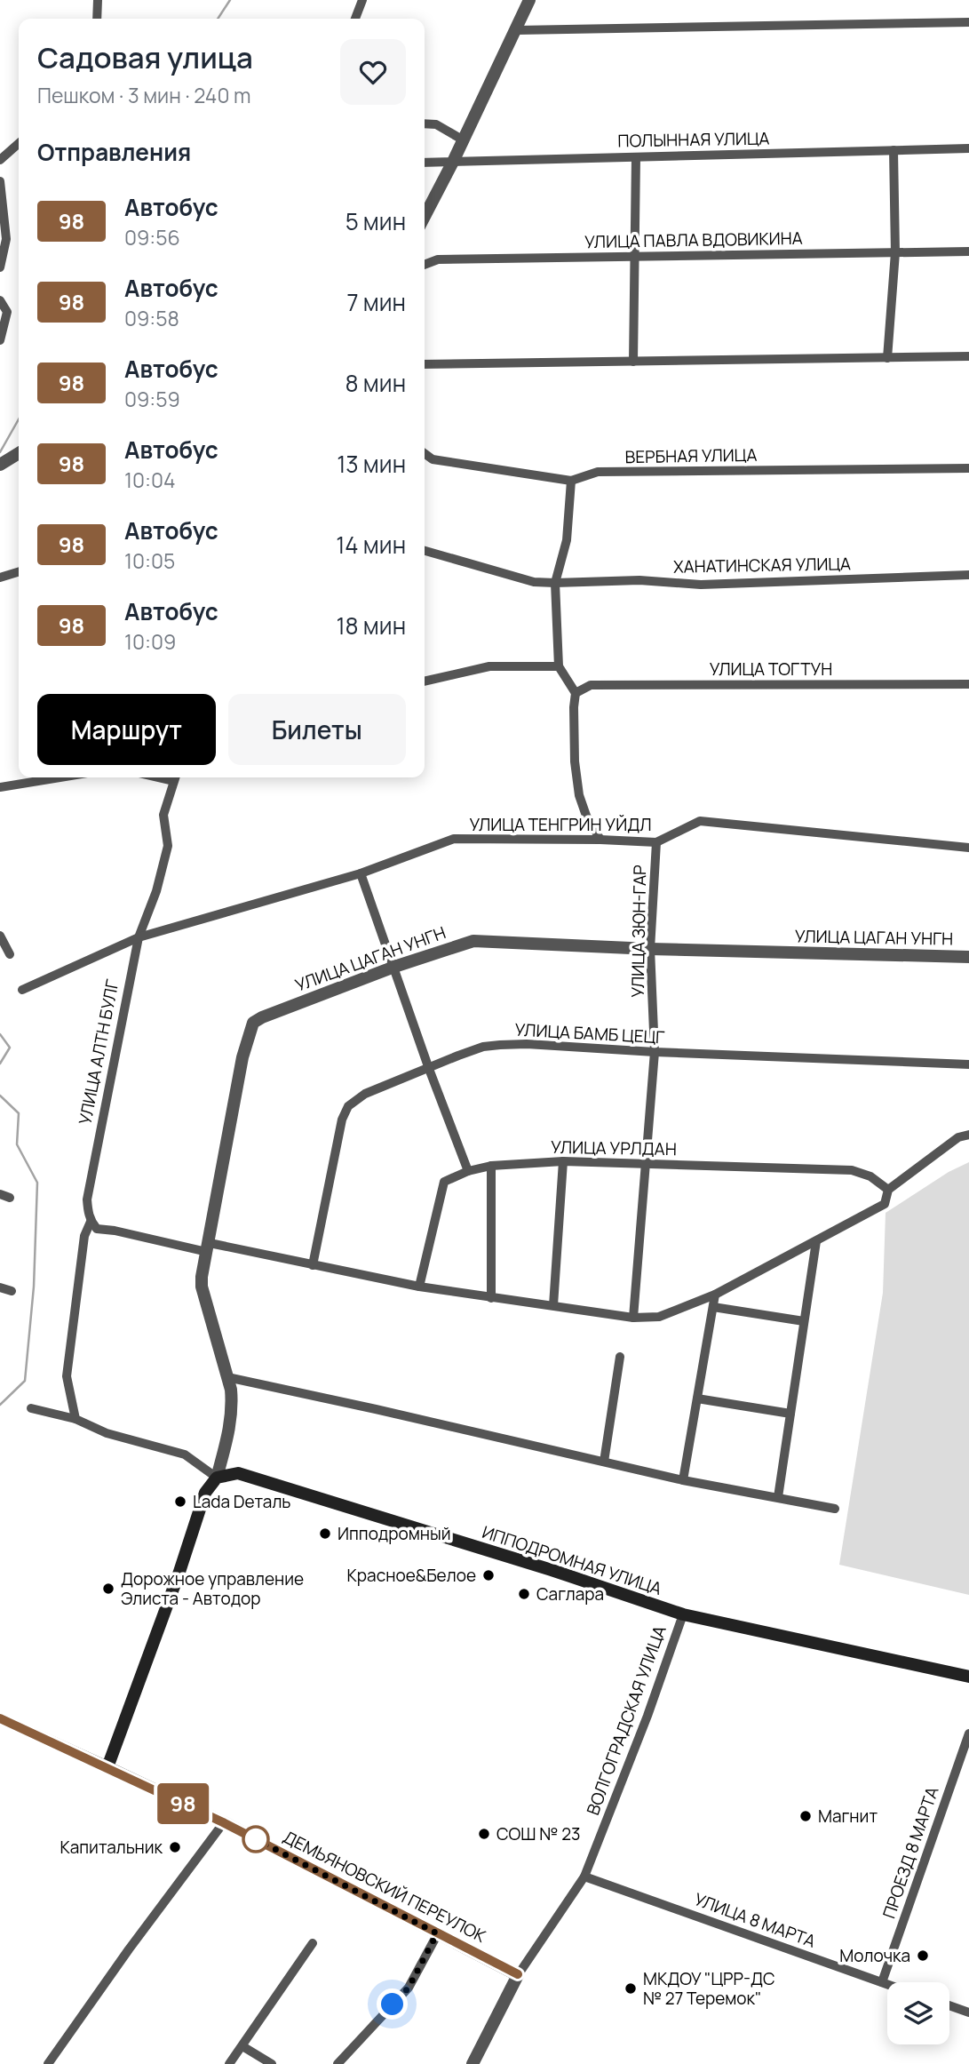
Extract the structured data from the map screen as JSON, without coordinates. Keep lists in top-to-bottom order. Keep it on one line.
{"streets":{"main road":["ИППОДРОМНАЯ УЛИЦА","ДЕМЬЯНОВСКИЙ ПЕРЕУЛОК"],"street":["ПОЛЫННАЯ УЛИЦА","УЛИЦА ПАВЛА ВДОВИКИНА","ВЕРБНАЯ УЛИЦА","ХАНАТИНСКАЯ УЛИЦА","УЛИЦА ТОГТУН","УЛИЦА ТЕНГРИН УЙДЛ","УЛИЦА ЗЮН-ГАР","УЛИЦА ЦАГАН УНГН","УЛИЦА БАМБ ЦЕЦГ","УЛИЦА АЛТН БУЛГ","УЛИЦА УРЛДАН","ВОЛГОГРАДСКАЯ УЛИЦА","ПРОЕЗД 8 МАРТА","УЛИЦА 8 МАРТА"]},"crossings":[["УЛИЦА ТЕНГРИН УЙДЛ","УЛИЦА ЗЮН-ГАР"],["УЛИЦА ТЕНГРИН УЙДЛ","УЛИЦА АЛТН БУЛГ"],["УЛИЦА ЗЮН-ГАР","УЛИЦА ЦАГАН УНГН"],["УЛИЦА ЗЮН-ГАР","УЛИЦА БАМБ ЦЕЦГ"],["УЛИЦА ЗЮН-ГАР","УЛИЦА УРЛДАН"],["УЛИЦА ЦАГАН УНГН","ИППОДРОМНАЯ УЛИЦА"],["ИППОДРОМНАЯ УЛИЦА","ВОЛГОГРАДСКАЯ УЛИЦА"],["ВОЛГОГРАДСКАЯ УЛИЦА","ДЕМЬЯНОВСКИЙ ПЕРЕУЛОК"],["ВОЛГОГРАДСКАЯ УЛИЦА","УЛИЦА 8 МАРТА"],["ПРОЕЗД 8 МАРТА","УЛИЦА 8 МАРТА"]],"places":["Lada Dеталь","Ипподромный","Красное&Белое","Дорожное управление Элиста - Автодор","Саглара","Магнит","СОШ № 23","Капитальник","Молочка","МКДОУ \"ЦРР-ДС № 27 Теремок\""],"lines":["bus line 98"],"page":{"on_map":"98","heading":[["Садовая улица","Пешком · 3 мин · 240 m"],"Отправления"],"list":[{"mark":"98","name":"Автобус","note":"09:56","value":"5 мин"},{"mark":"98","name":"Автобус","note":"09:58","value":"7 мин"},{"mark":"98","name":"Автобус","note":"09:59","value":"8 мин"},{"mark":"98","name":"Автобус","note":"10:04","value":"13 мин"},{"mark":"98","name":"Автобус","note":"10:05","value":"14 мин"},{"mark":"98","name":"Автобус","note":"10:09","value":"18 мин"}],"buttons":["Маршрут","Билеты"]}}
